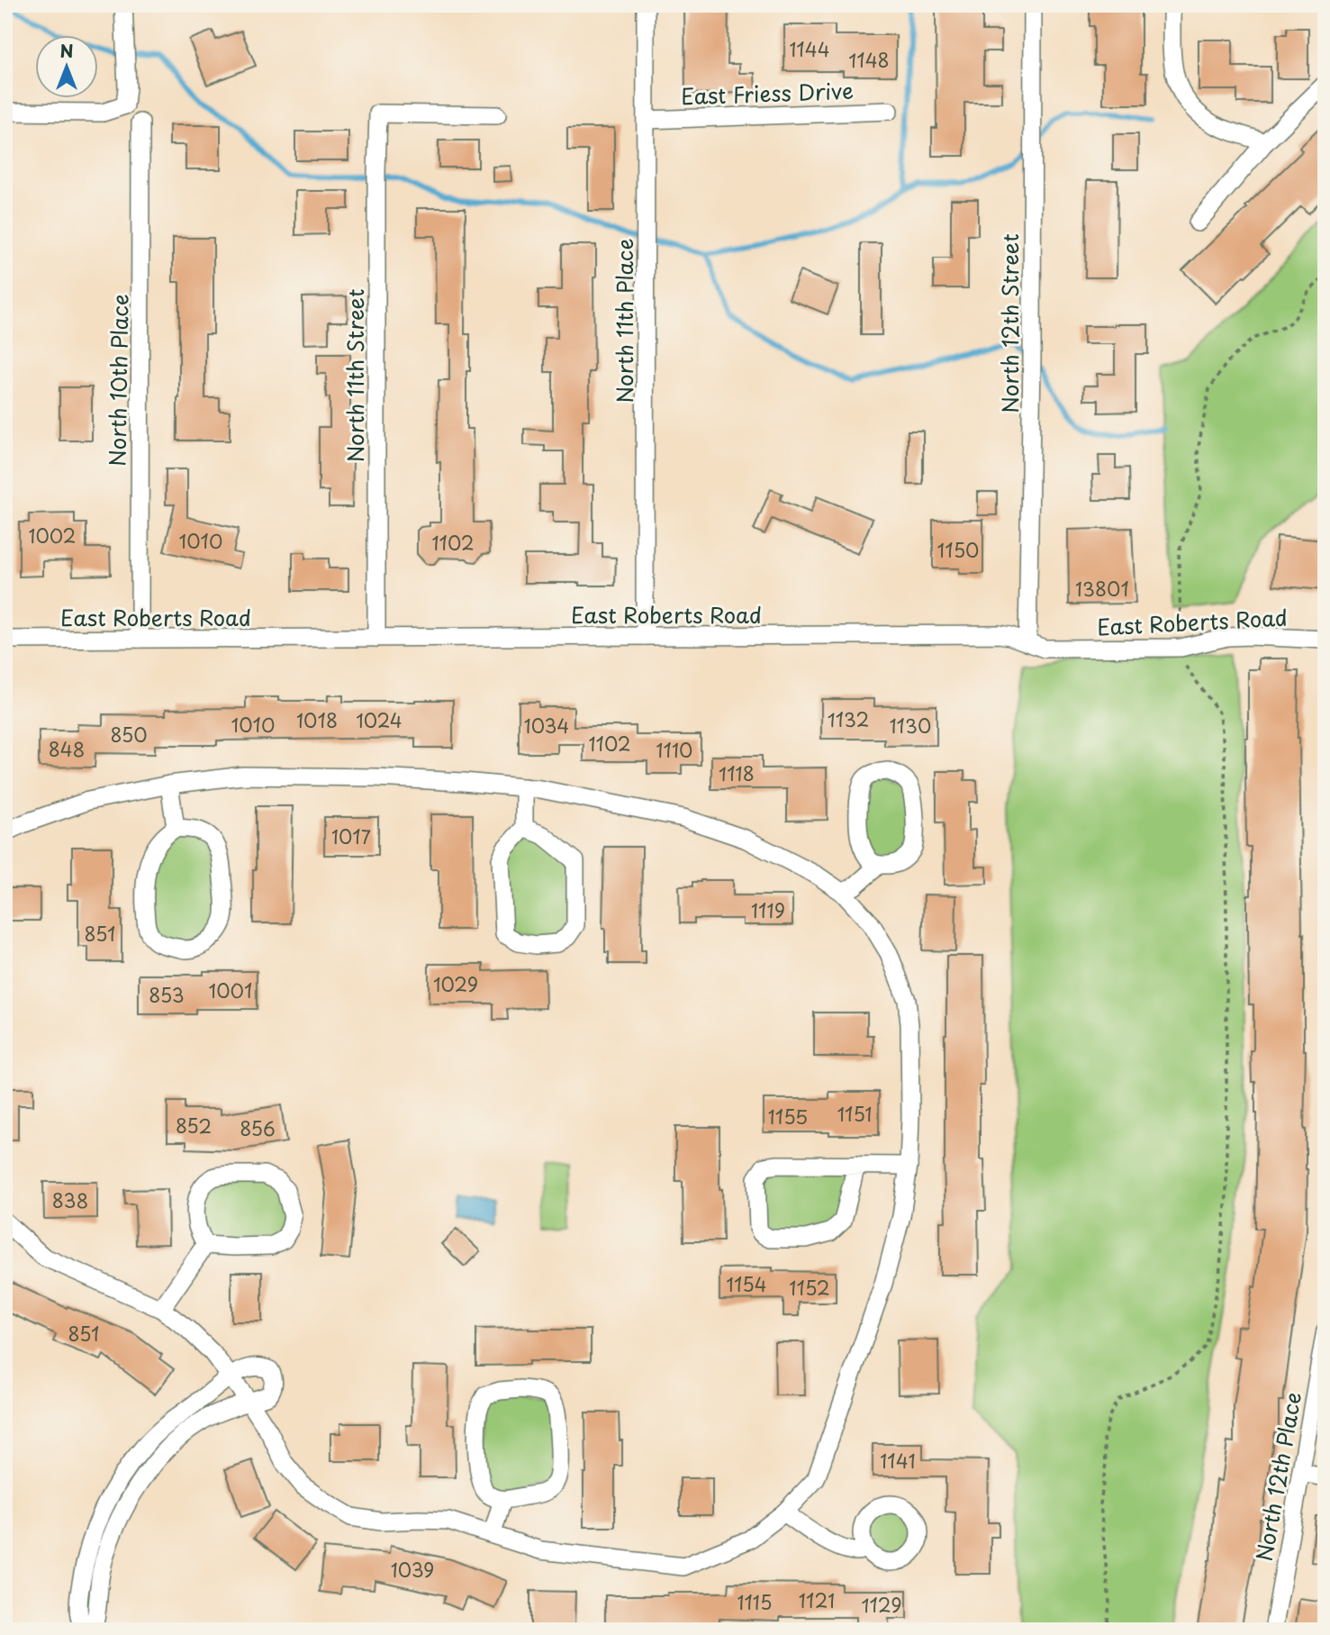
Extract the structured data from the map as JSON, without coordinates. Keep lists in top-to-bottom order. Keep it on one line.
{"streets":{"street":["East Friess Drive","North 11th Place","North 12th Street","North 11th Street","North 10th Place","East Roberts Road","North 12th Place"]},"crossings":[["East Friess Drive","North 11th Place"],["North 11th Place","East Roberts Road"],["North 12th Street","East Roberts Road"],["North 11th Street","East Roberts Road"],["North 10th Place","East Roberts Road"]],"house_numbers":["1144","1148","1002","1010","1102","1150","13801","1132","1018","1024","1010","1034","1130","850","1102","848","1110","1118","1017","1119","851","1029","1001","853","1151","1155","852","856","838","1154","1152","851","1141","1039","1121","1115","1129"],"north":"top"}
